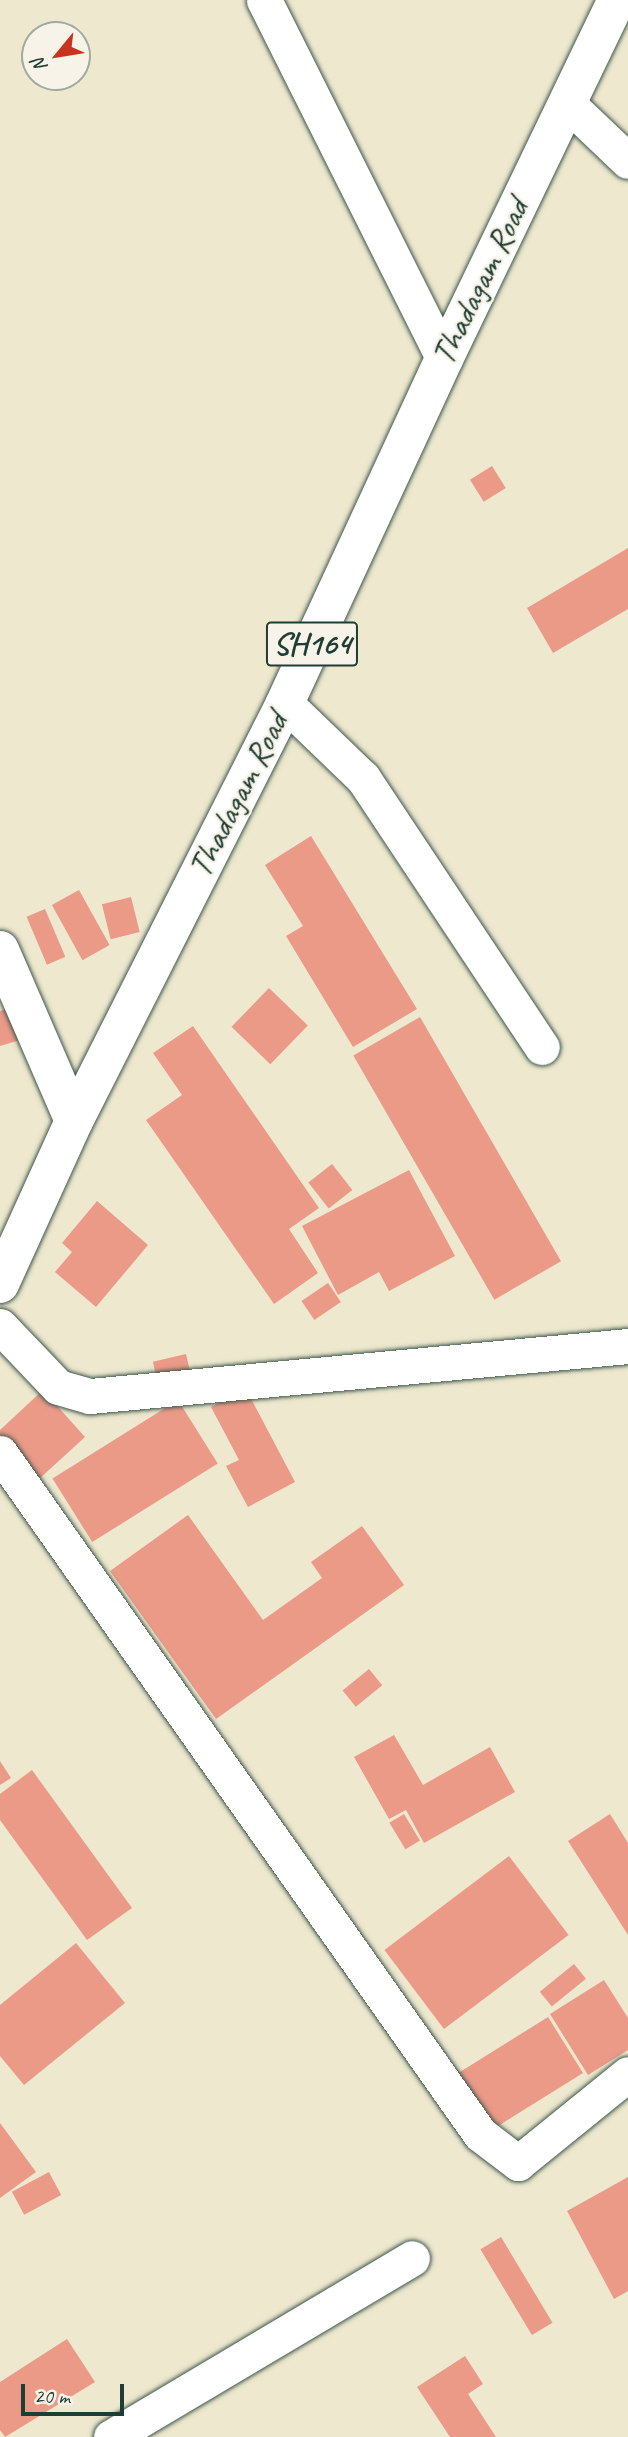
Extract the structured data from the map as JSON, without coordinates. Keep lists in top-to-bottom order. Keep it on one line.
{"streets":{"main road":["Thadagam Road","SH164"]},"scale_bar":"20 m","north":"bottom left"}
